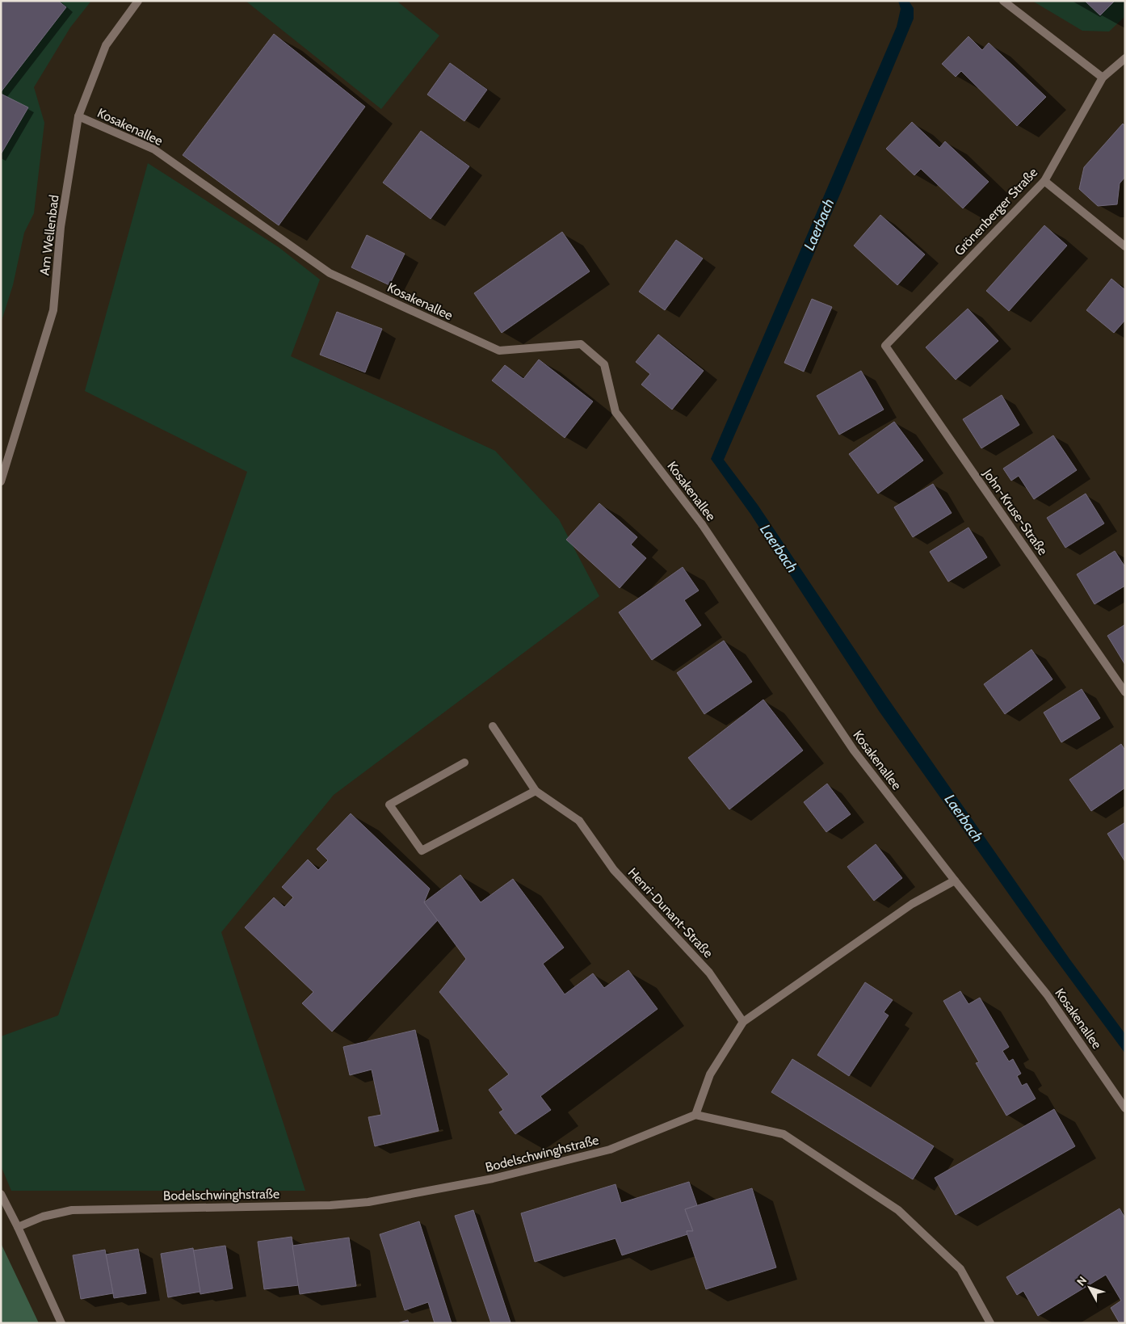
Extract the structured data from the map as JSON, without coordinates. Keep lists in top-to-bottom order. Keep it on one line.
{"streets":{"street":["Kosakenallee","Grönenberger Straße","Am Wellenbad","John-Kruse-Straße","Henri-Dunant-Straße","Bodelschwinghstraße"]},"crossings":[["Kosakenallee","Am Wellenbad"],["Grönenberger Straße","John-Kruse-Straße"]],"water":["Laerbach"],"north":"top left"}
